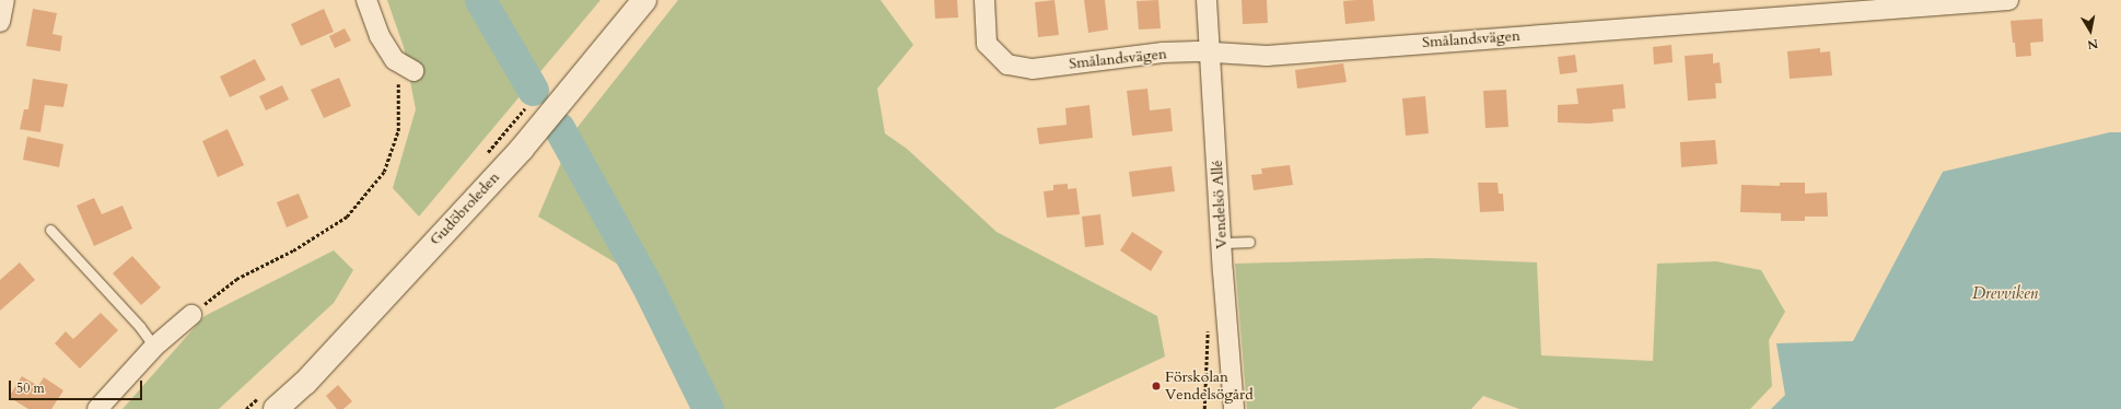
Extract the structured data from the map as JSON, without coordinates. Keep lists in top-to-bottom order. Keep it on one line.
{"streets":{"main road":["Gudöbroleden"],"street":["Smålandsvägen","Vendelsö Allé"]},"crossings":[["Smålandsvägen","Vendelsö Allé"]],"water":["Drevviken"],"places":["Förskolan Vendelsögård"],"scale_bar":"50 m","north":"bottom"}
